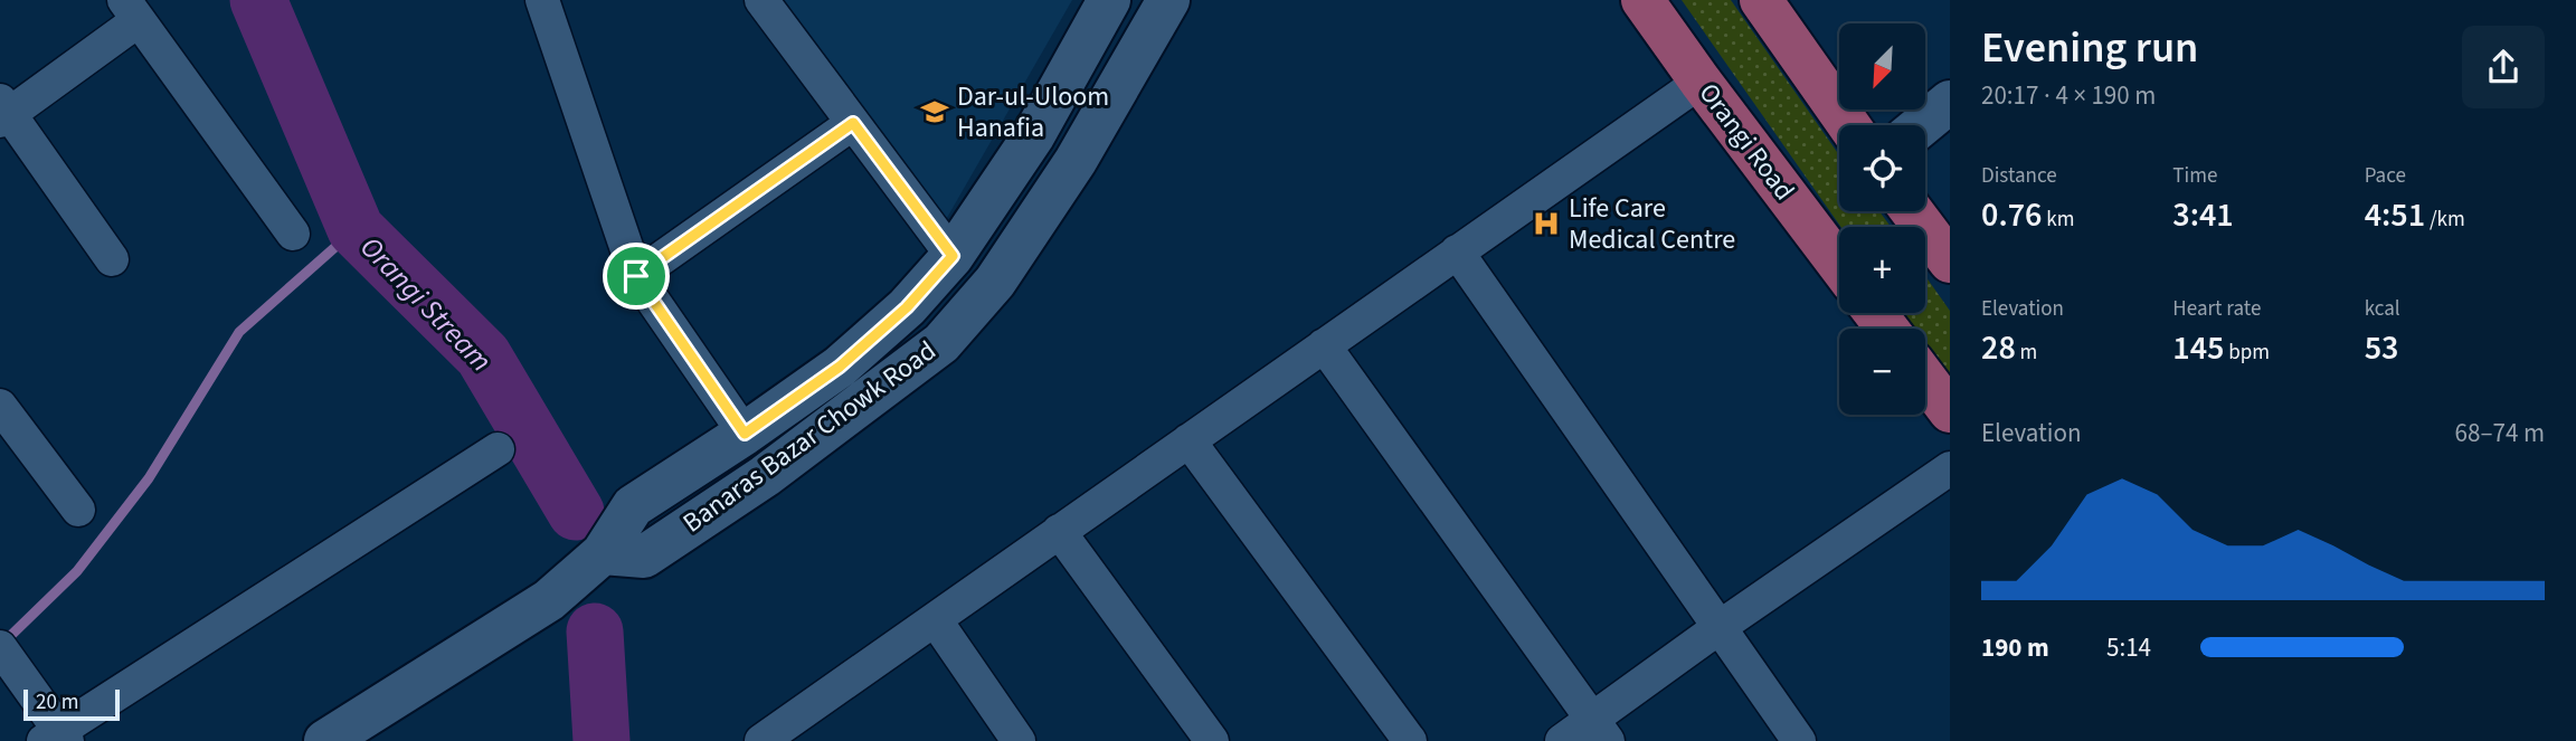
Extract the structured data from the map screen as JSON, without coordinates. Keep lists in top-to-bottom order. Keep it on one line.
{"streets":{"main road":["Orangi Road","Banaras Bazar Chowk Road"]},"water":["Orangi Stream"],"places":{"school or university":["Dar-ul-Uloom Hanafia"],"hospital":["Life Care Medical Centre"]},"scale_bar":"20 m","north":"bottom left","page":{"heading":["Evening run","20:17 · 4 × 190 m"],"map_buttons":["+","−"],"stats":[["Distance","0.76 km"],["Time","3:41"],["Pace","4:51 /km"],["Elevation","28 m"],["Heart rate","145 bpm"],["kcal","53"]],"chart":["Elevation","68–74 m"],"list":[{"name":"190 m","note":"5:14"}],"scale":"20 m"}}
